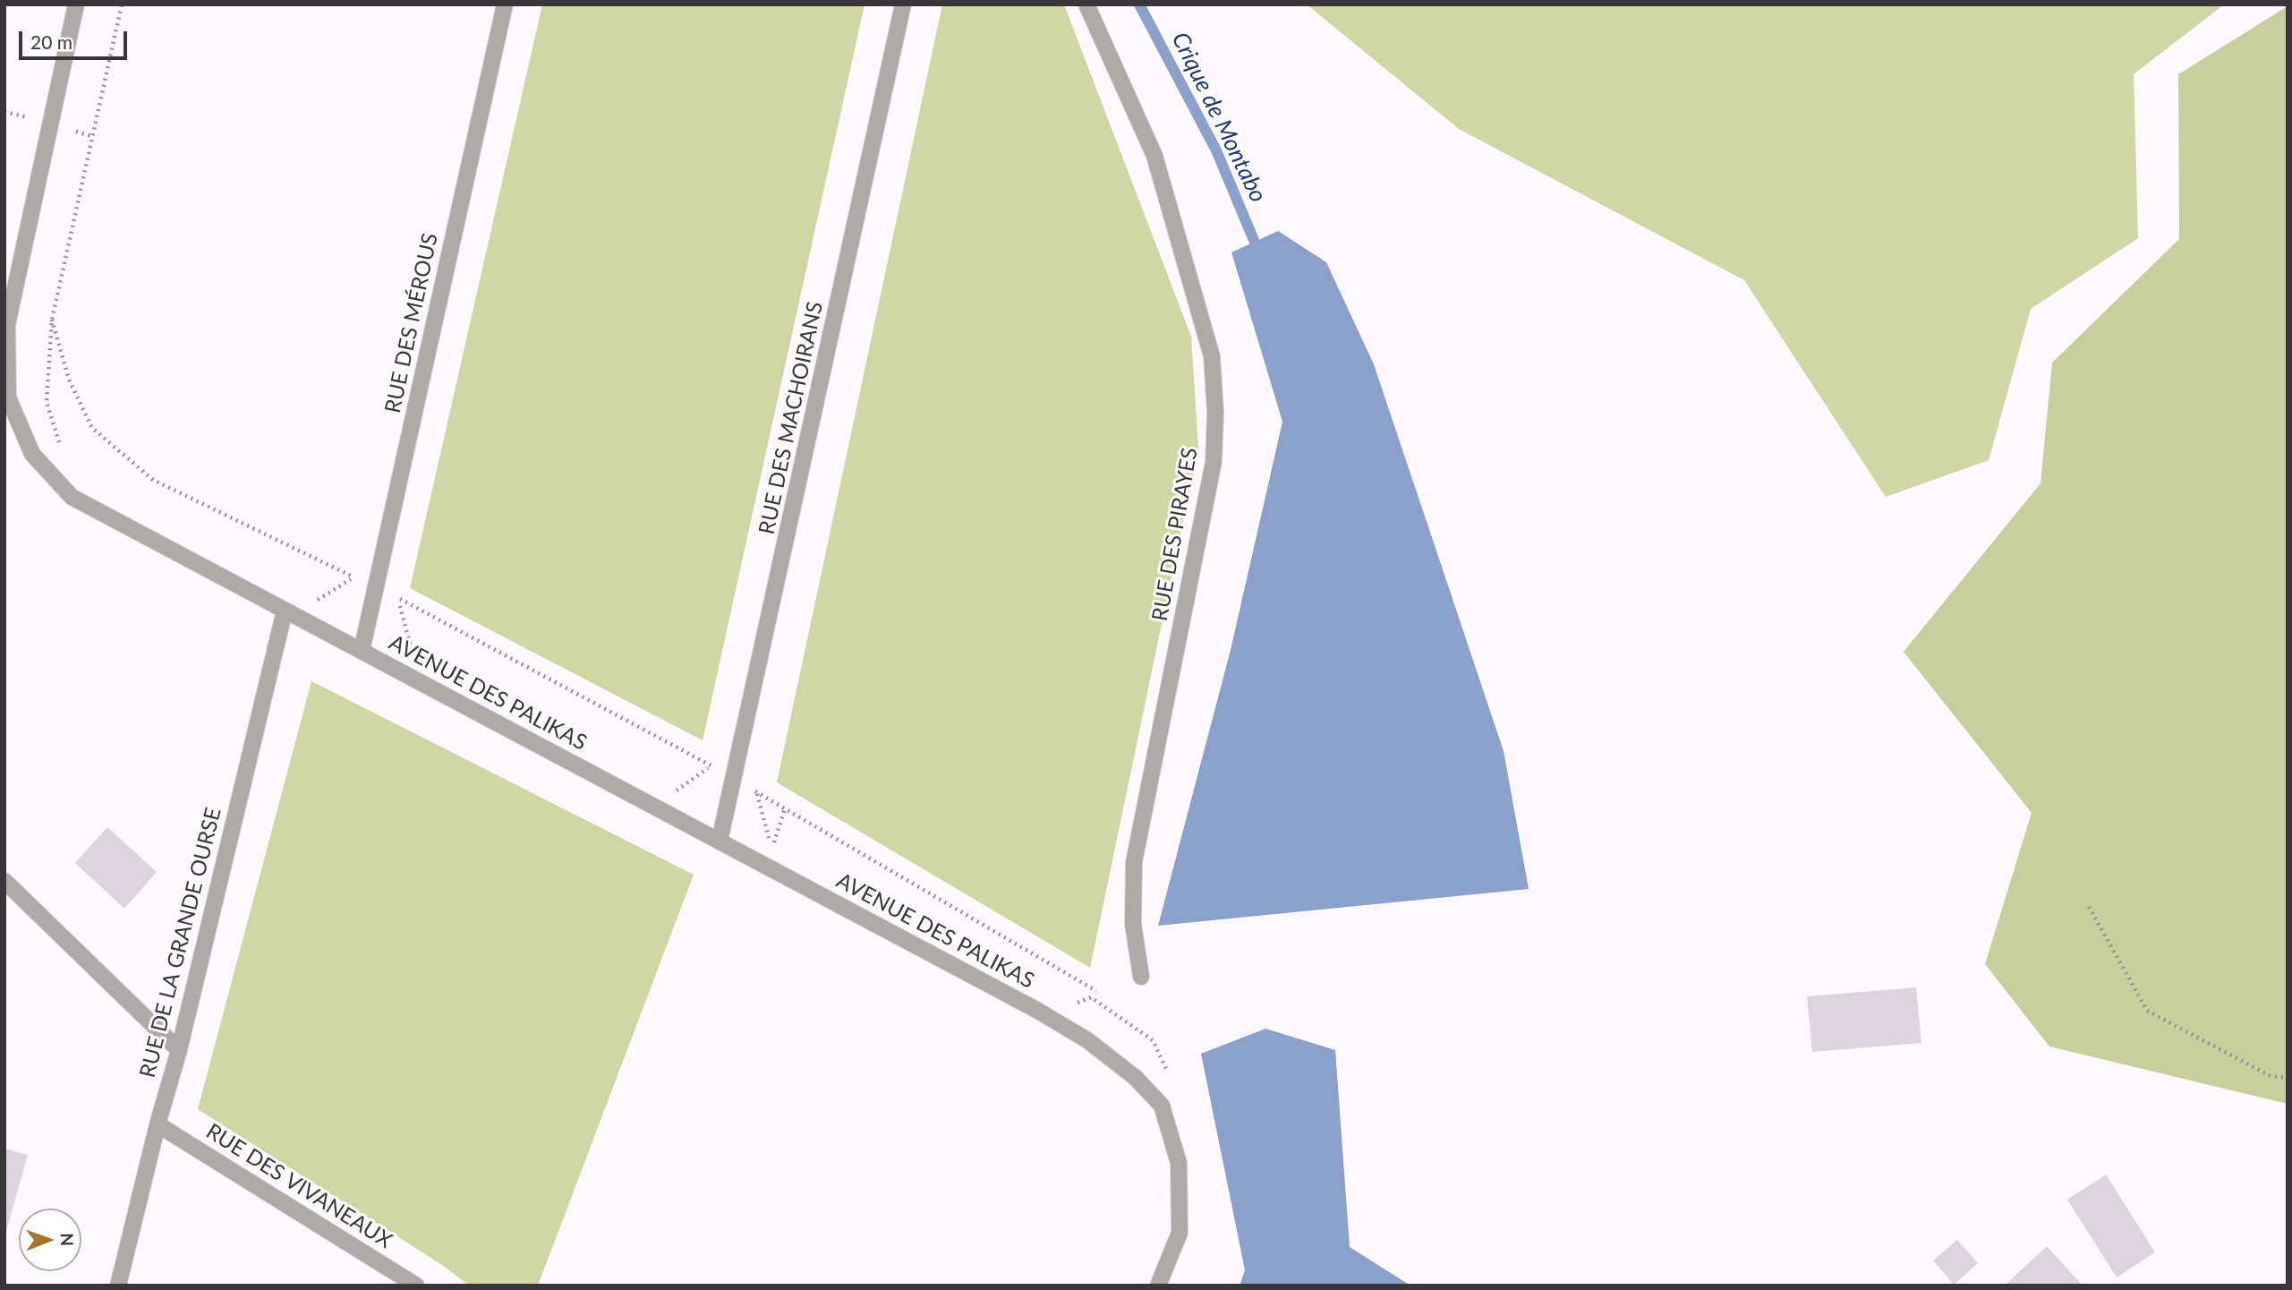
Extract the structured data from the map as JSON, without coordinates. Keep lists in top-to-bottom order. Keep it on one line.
{"streets":{"street":["RUE DES MÉROUS","RUE DES MACHOIRANS","RUE DES PIRAYES","AVENUE DES PALIKAS","RUE DE LA GRANDE OURSE","RUE DES VIVANEAUX"]},"crossings":[["RUE DES MÉROUS","AVENUE DES PALIKAS"],["RUE DES MACHOIRANS","AVENUE DES PALIKAS"],["AVENUE DES PALIKAS","RUE DE LA GRANDE OURSE"],["RUE DE LA GRANDE OURSE","RUE DES VIVANEAUX"]],"water":["Crique de Montabo"],"scale_bar":"20 m","north":"right"}
